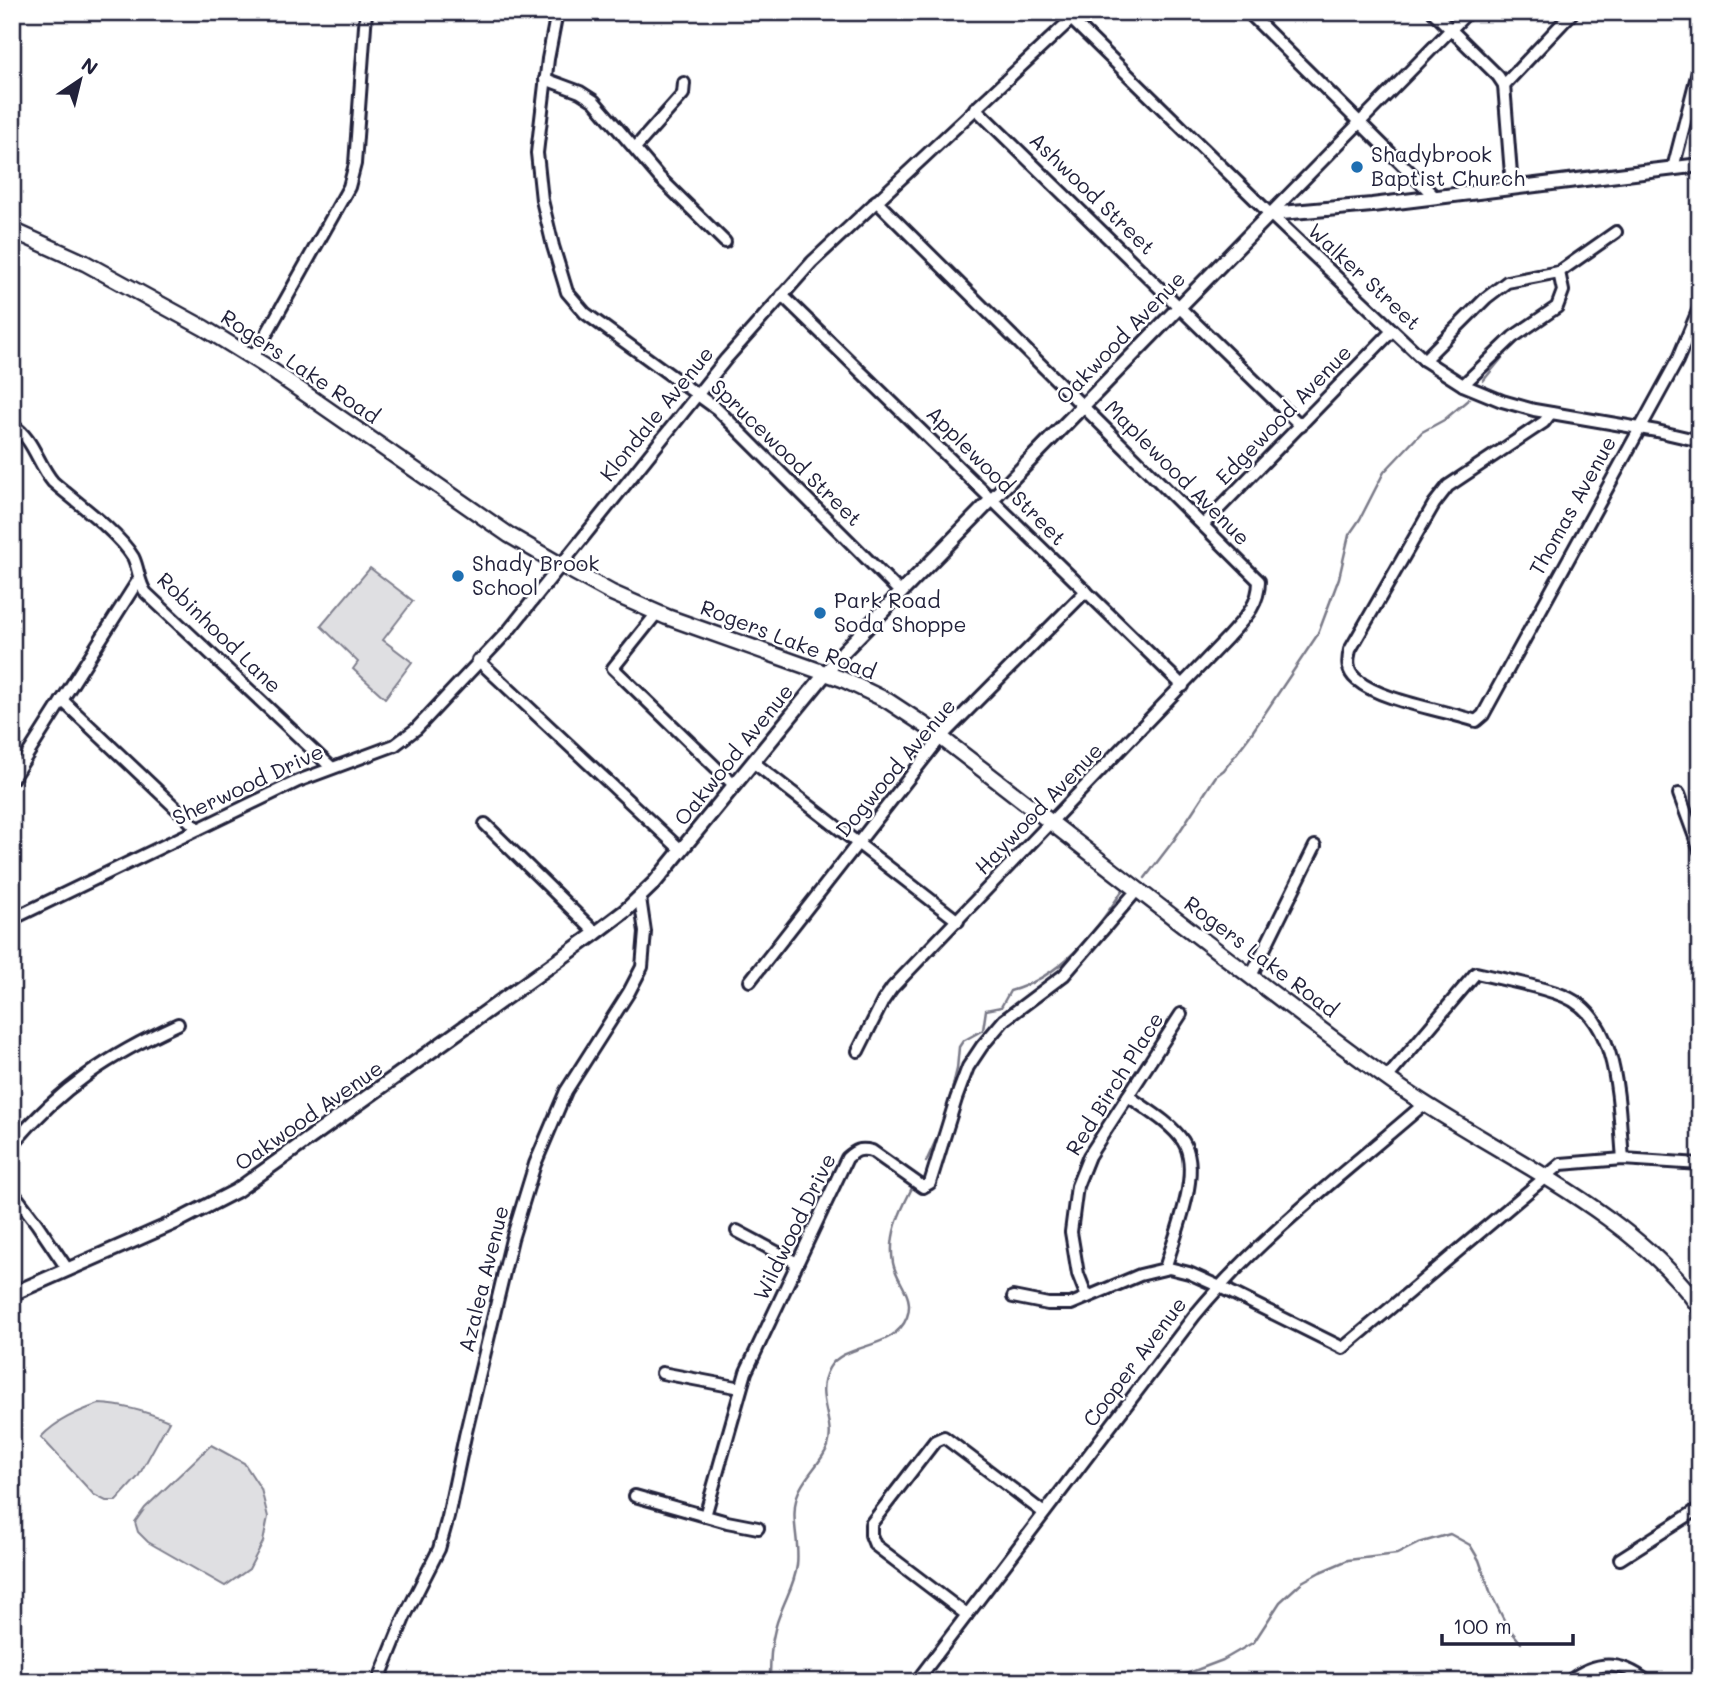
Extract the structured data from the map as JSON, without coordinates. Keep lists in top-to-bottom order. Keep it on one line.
{"streets":{"main road":["Rogers Lake Road"],"street":["Ashwood Street","Walker Street","Oakwood Avenue","Klondale Avenue","Edgewood Avenue","Sprucewood Street","Maplewood Avenue","Applewood Street","Thomas Avenue","Robinhood Lane","Dogwood Avenue","Sherwood Drive","Haywood Avenue","Red Birch Place","Wildwood Drive","Azalea Avenue","Cooper Avenue"]},"crossings":[["Ashwood Street","Oakwood Avenue"],["Ashwood Street","Klondale Avenue"],["Ashwood Street","Edgewood Avenue"],["Walker Street","Oakwood Avenue"],["Walker Street","Klondale Avenue"],["Walker Street","Edgewood Avenue"],["Walker Street","Thomas Avenue"],["Oakwood Avenue","Rogers Lake Road"],["Oakwood Avenue","Sprucewood Street"],["Oakwood Avenue","Maplewood Avenue"],["Oakwood Avenue","Applewood Street"],["Oakwood Avenue","Azalea Avenue"],["Rogers Lake Road","Klondale Avenue"],["Rogers Lake Road","Dogwood Avenue"],["Rogers Lake Road","Haywood Avenue"],["Rogers Lake Road","Wildwood Drive"],["Rogers Lake Road","Cooper Avenue"],["Klondale Avenue","Sprucewood Street"],["Klondale Avenue","Maplewood Avenue"],["Klondale Avenue","Applewood Street"],["Klondale Avenue","Sherwood Drive"],["Edgewood Avenue","Maplewood Avenue"],["Maplewood Avenue","Haywood Avenue"],["Applewood Street","Dogwood Avenue"],["Applewood Street","Haywood Avenue"],["Robinhood Lane","Sherwood Drive"]],"places":["Shadybrook Baptist Church","Shady Brook School","Park Road Soda Shoppe"],"scale_bar":"100 m","north":"top right"}
